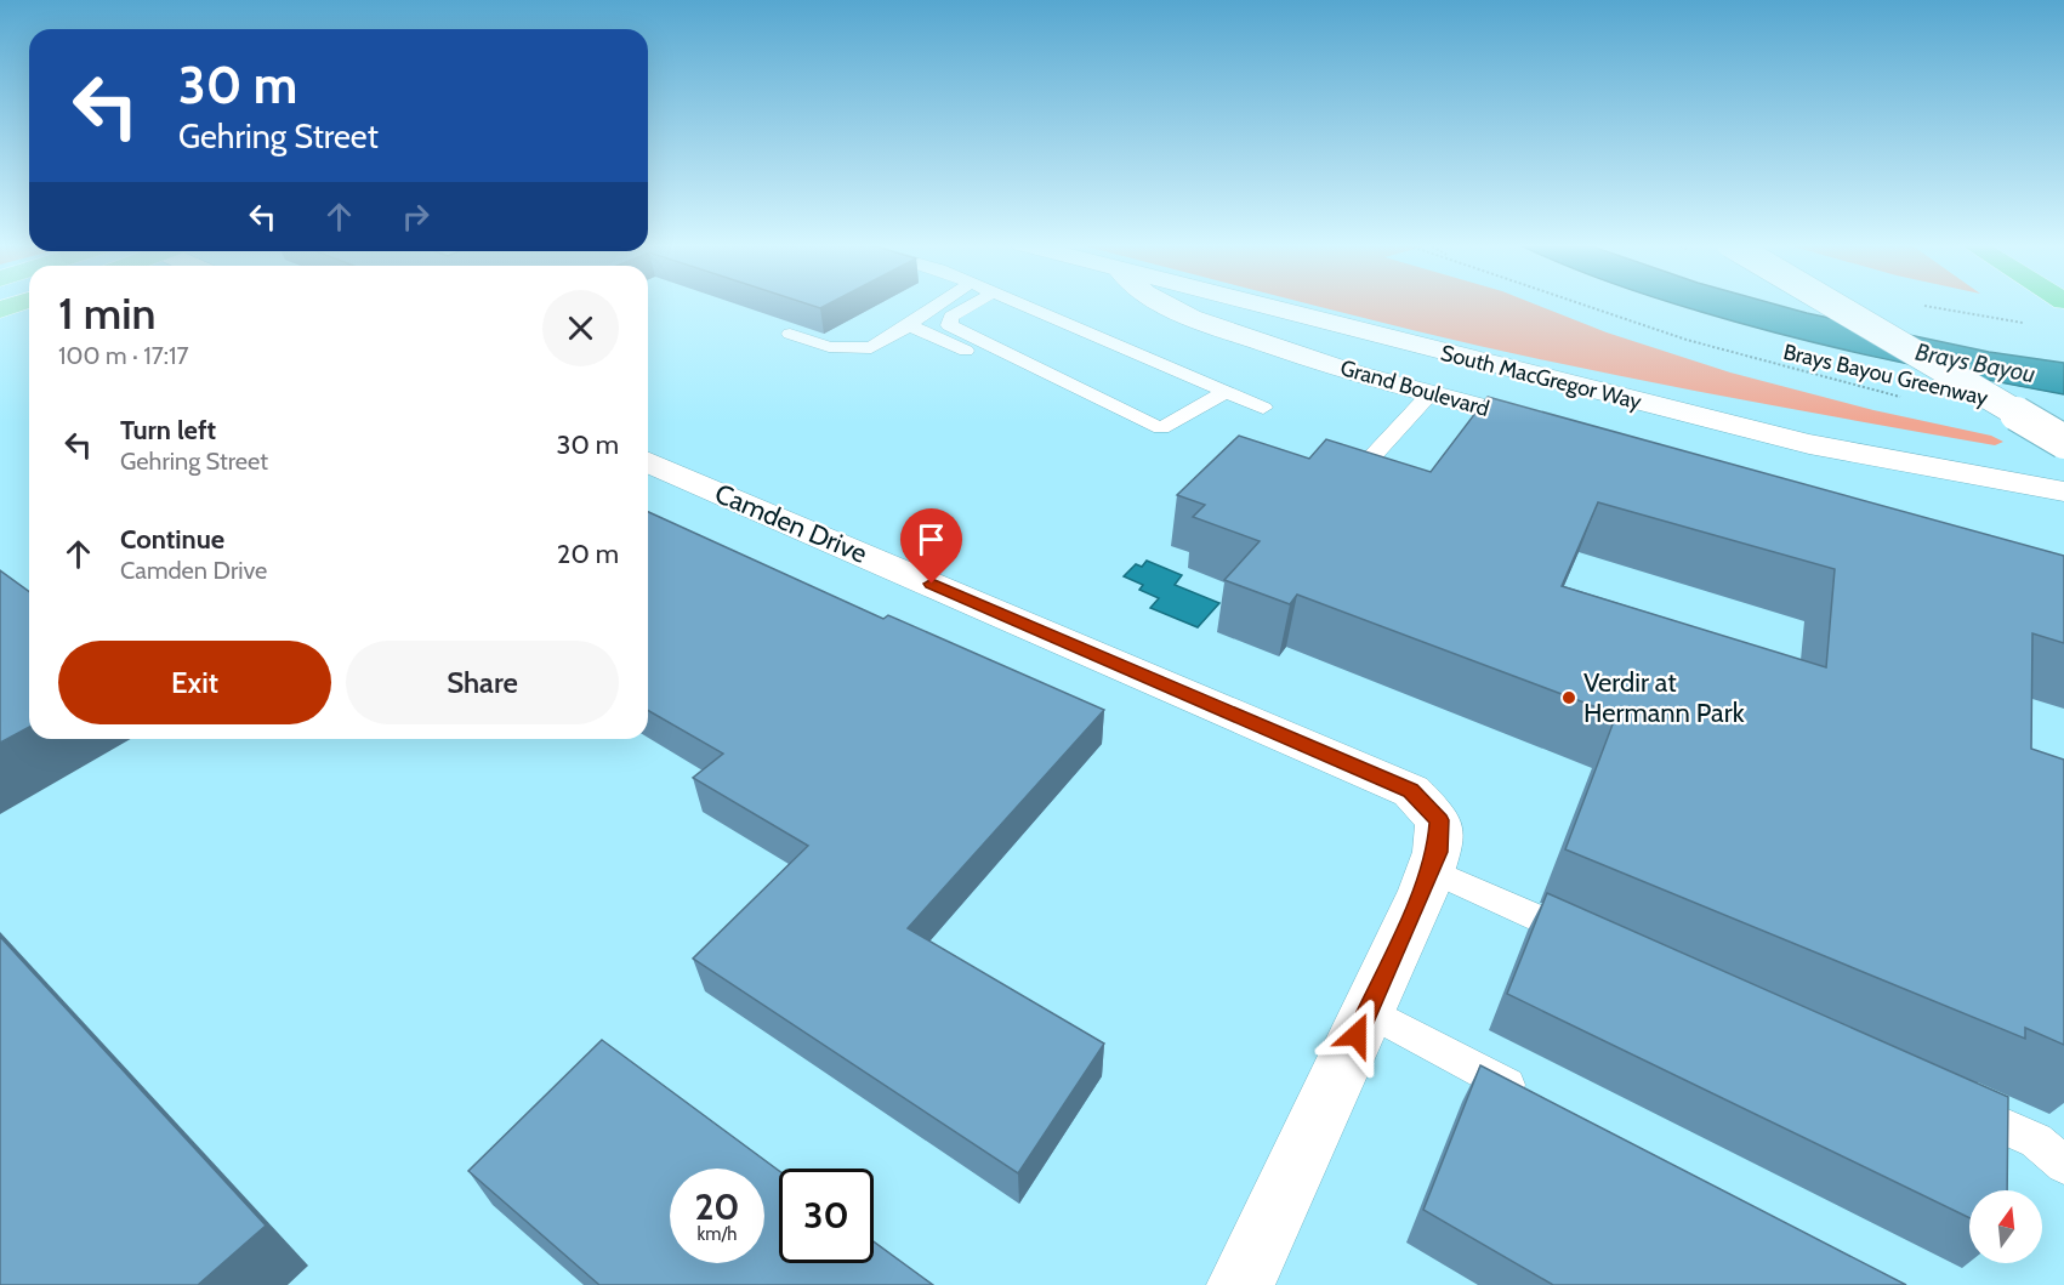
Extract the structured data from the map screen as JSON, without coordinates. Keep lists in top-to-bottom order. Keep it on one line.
{"streets":{"street":["South MacGregor Way","Grand Boulevard","Camden Drive"],"path":["Brays Bayou Greenway"]},"water":["Brays Bayou"],"places":["Verdir at Hermann Park"],"north":"top","page":{"turn":["30 m","Gehring Street"],"heading":["1 min","100 m · 17:17"],"list":[{"name":"Turn left","note":"Gehring Street","value":"30 m"},{"name":"Continue","note":"Camden Drive","value":"20 m"}],"buttons":["Exit","Share"],"speed":"20 km/h","limit":"30"}}
